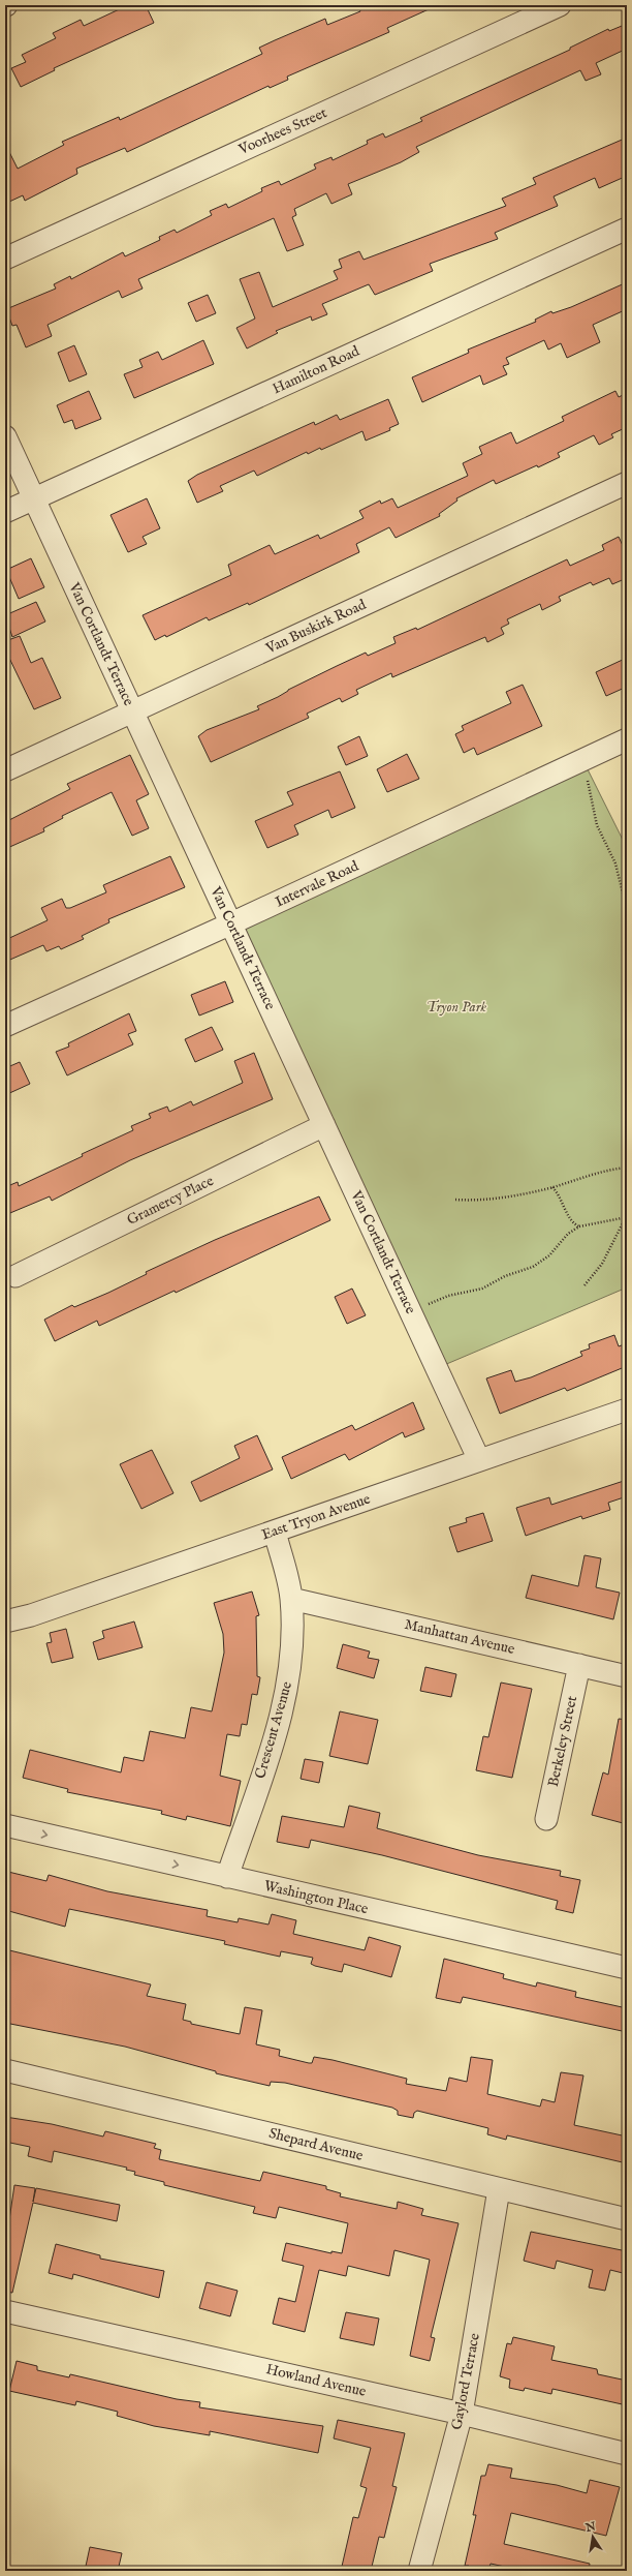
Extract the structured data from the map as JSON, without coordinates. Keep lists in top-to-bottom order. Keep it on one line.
{"streets":{"street":["Voorhees Street","Hamilton Road","Van Buskirk Road","Van Cortlandt Terrace","Intervale Road","Gramercy Place","East Tryon Avenue","Manhattan Avenue","Crescent Avenue","Berkeley Street","Washington Place","Shepard Avenue","Howland Avenue","Gaylord Terrace"]},"crossings":[["Hamilton Road","Van Cortlandt Terrace"],["Van Buskirk Road","Van Cortlandt Terrace"],["Van Cortlandt Terrace","Intervale Road"],["Van Cortlandt Terrace","Gramercy Place"],["Van Cortlandt Terrace","East Tryon Avenue"],["East Tryon Avenue","Crescent Avenue"],["Manhattan Avenue","Crescent Avenue"],["Manhattan Avenue","Berkeley Street"],["Crescent Avenue","Washington Place"],["Shepard Avenue","Gaylord Terrace"],["Howland Avenue","Gaylord Terrace"]],"one_way":["Washington Place"],"parks":["Tryon Park"],"north":"top"}
